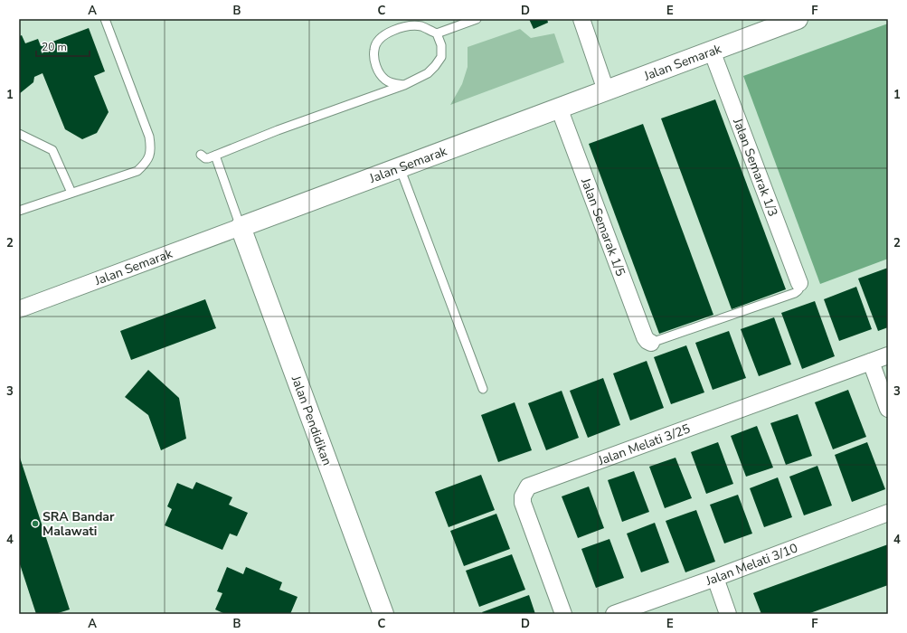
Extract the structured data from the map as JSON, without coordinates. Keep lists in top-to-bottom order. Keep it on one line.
{"streets":{"street":["Jalan Semarak","Jalan Semarak 1/3","Jalan Semarak 1/5","Jalan Pendidikan","Jalan Melati 3/25","Jalan Melati 3/10"]},"crossings":[["Jalan Semarak","Jalan Semarak 1/3"],["Jalan Semarak","Jalan Semarak 1/5"],["Jalan Semarak","Jalan Pendidikan"]],"places":["SRA Bandar Malawati"],"scale_bar":"20 m","grid":{"columns":["A","B","C","D","E","F"],"rows":["1","2","3","4"]}}
